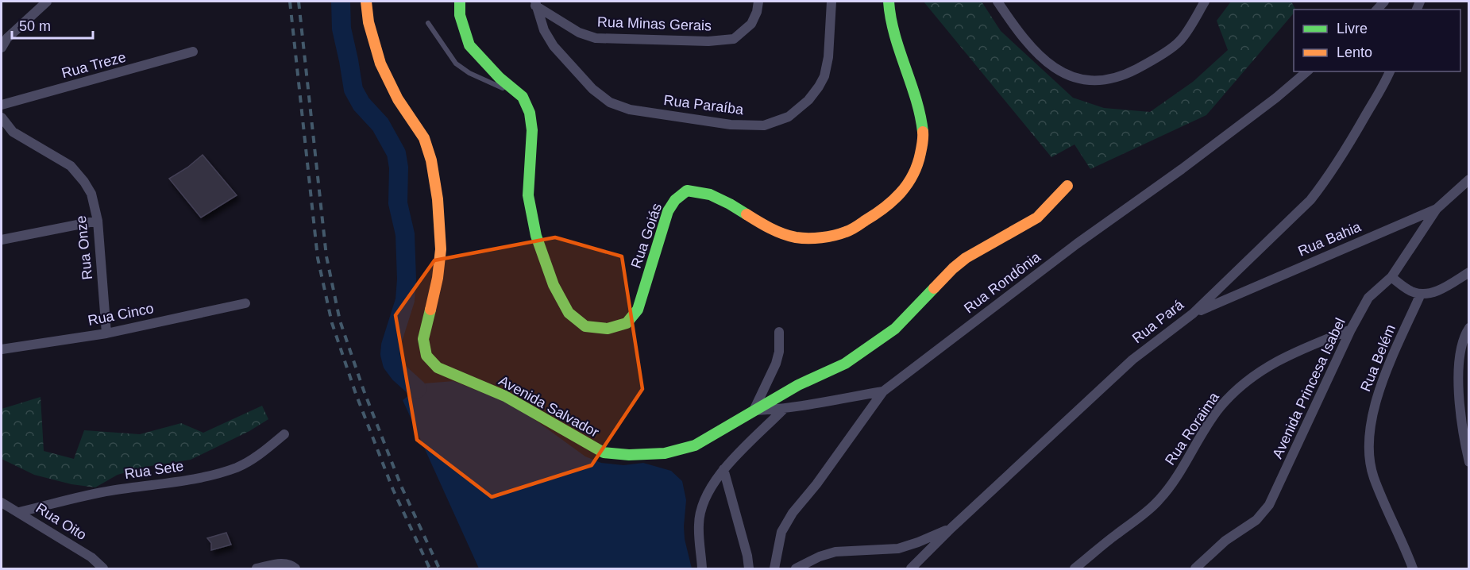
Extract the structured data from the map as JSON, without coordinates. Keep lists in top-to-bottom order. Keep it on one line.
{"streets":{"street":["Rua Minas Gerais","Rua Treze","Rua Paraíba","Rua Goiás","Rua Bahia","Rua Onze","Rua Rondônia","Rua Cinco","Rua Pará","Rua Belém","Avenida Princesa Isabel","Avenida Salvador","Rua Roraima","Rua Sete","Rua Oito"]},"crossings":[["Rua Minas Gerais","Rua Paraíba"],["Rua Bahia","Rua Pará"],["Rua Bahia","Avenida Princesa Isabel"],["Rua Onze","Rua Cinco"],["Rua Rondônia","Avenida Salvador"],["Avenida Princesa Isabel","Rua Roraima"],["Rua Sete","Rua Oito"]],"legend":["Livre","Lento"],"scale_bar":"50 m"}
